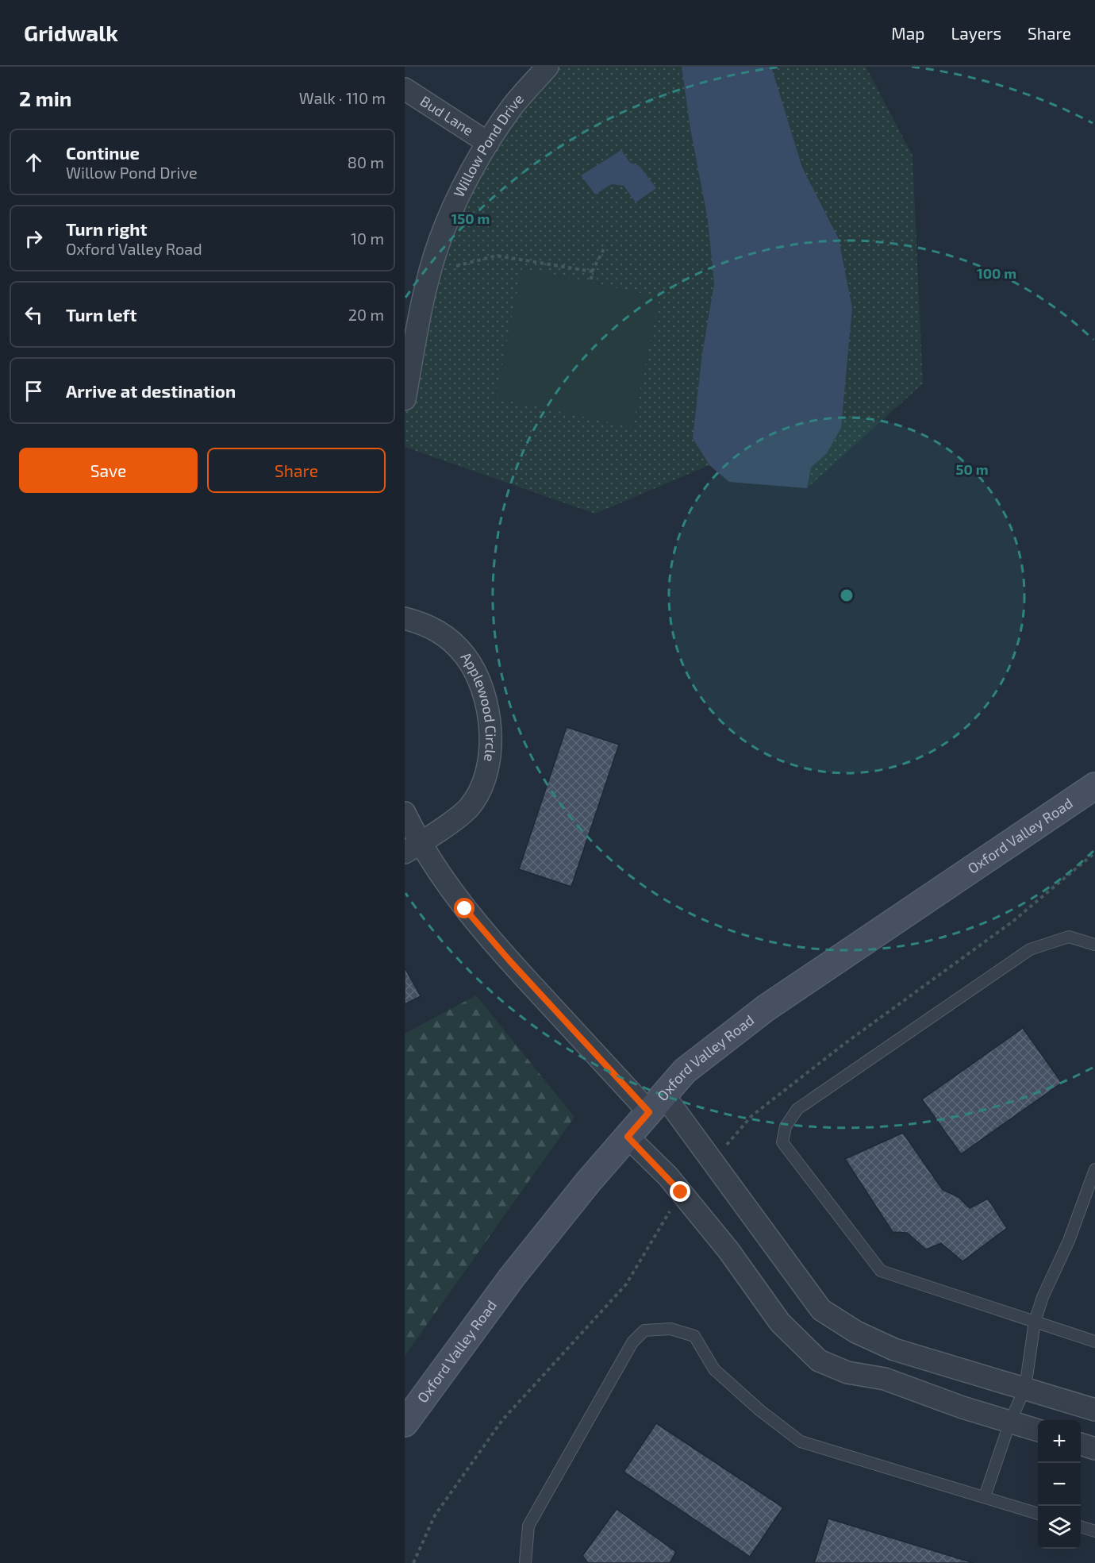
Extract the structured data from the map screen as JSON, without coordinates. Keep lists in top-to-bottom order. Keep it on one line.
{"streets":{"main road":["Oxford Valley Road"],"street":["Bud Lane","Willow Pond Drive","Applewood Circle"]},"crossings":[["Bud Lane","Willow Pond Drive"]],"page":{"header":"Gridwalk","nav":["Map","Layers","Share"],"heading":["2 min","Walk · 110 m"],"list":[["Continue","Willow Pond Drive","80 m"],["Turn right","Oxford Valley Road","10 m"],["Turn left","20 m"],"Arrive at destination"],"buttons":["Save","Share"],"map_buttons":["+","−"]},"rings":["150 m","100 m","50 m"]}
